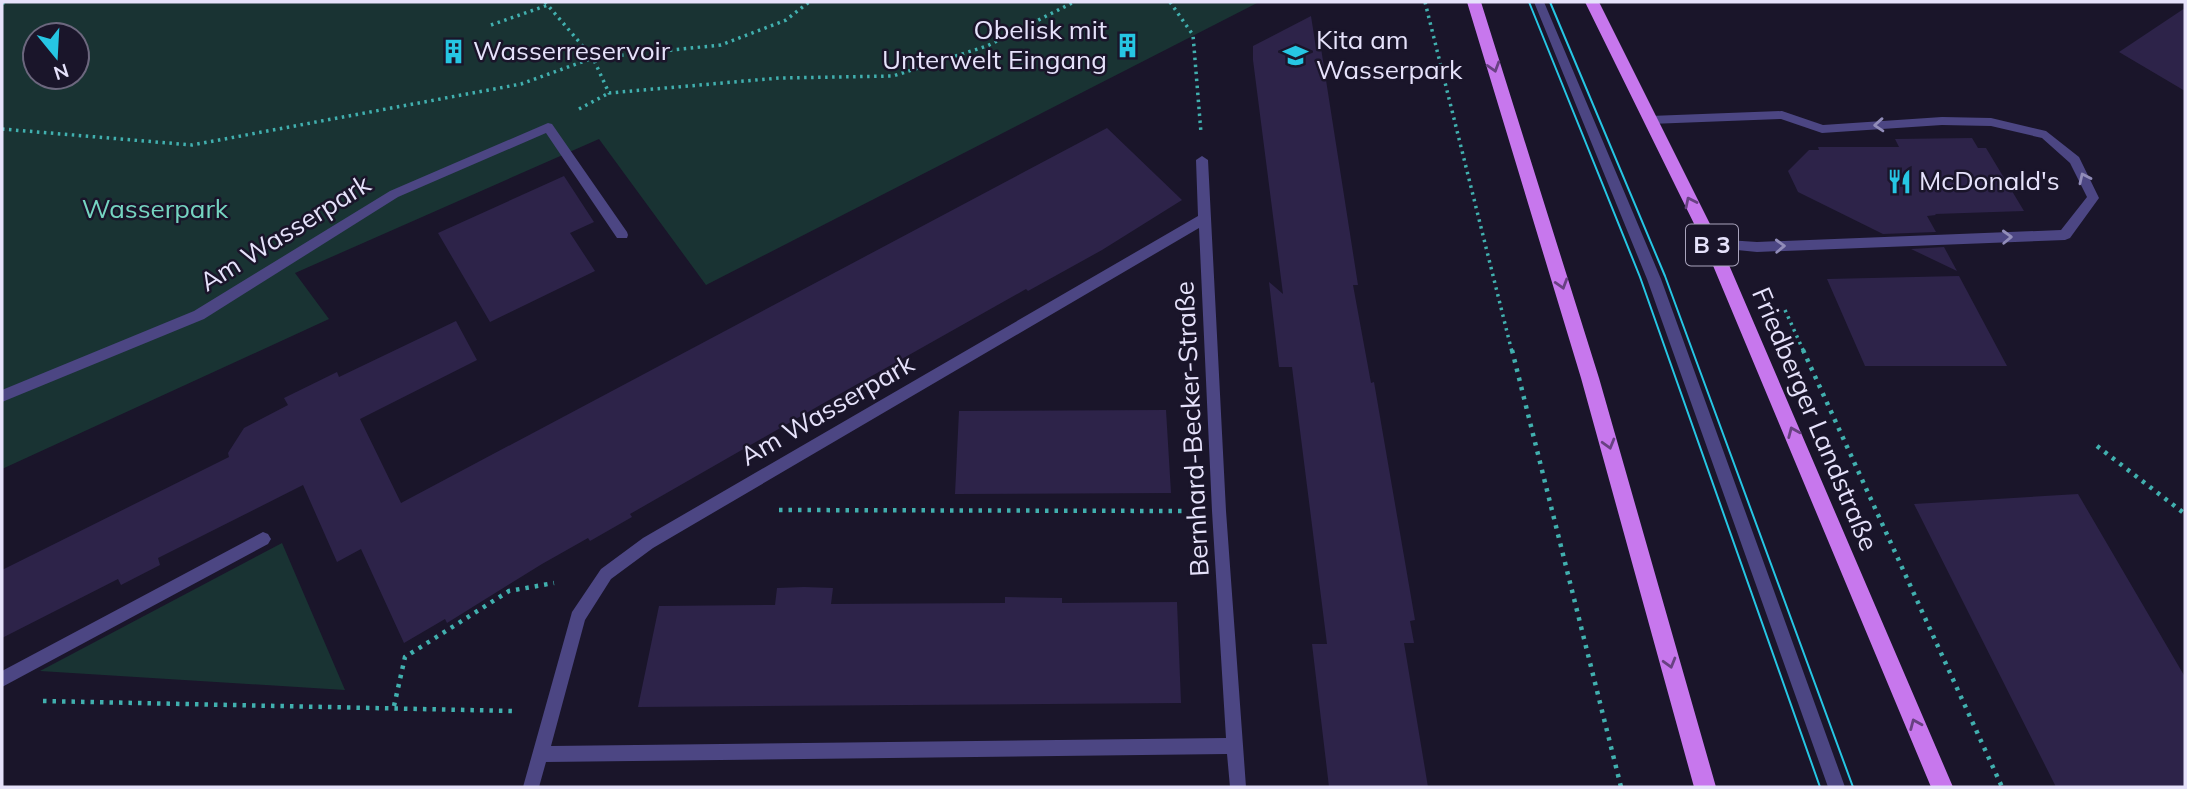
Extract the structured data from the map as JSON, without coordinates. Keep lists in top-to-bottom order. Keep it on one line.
{"streets":{"main road":["B 3","Friedberger Landstraße"],"street":["Am Wasserpark","Bernhard-Becker-Straße"]},"crossings":[["Am Wasserpark","Bernhard-Becker-Straße"]],"one_way":["Friedberger Landstraße"],"parks":["Wasserpark"],"places":{"building":["Obelisk mit Unterwelt Eingang","Wasserreservoir"],"school or university":["Kita am Wasserpark"],"restaurant":["McDonald's"]},"north":"bottom"}
